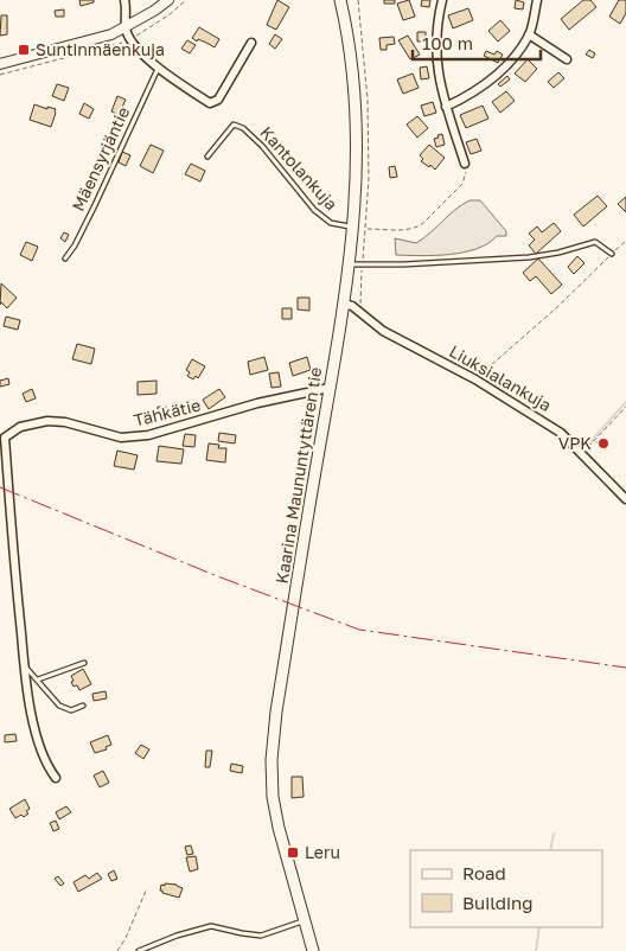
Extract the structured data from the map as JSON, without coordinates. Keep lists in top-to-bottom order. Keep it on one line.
{"streets":{"main road":["Kaarina Maununtyttären tie"],"street":["Liuksialankuja","Tähkätie"],"lane":["Mäensyrjäntie","Kantolankuja"]},"crossings":[["Kantolankuja","Kaarina Maununtyttären tie"],["Liuksialankuja","Kaarina Maununtyttären tie"],["Tähkätie","Kaarina Maununtyttären tie"]],"places":{"transit":["Suntinmäenkuja","Leru"],"other":["VPK"]},"legend":["Road","Building"],"scale_bar":"100 m"}
